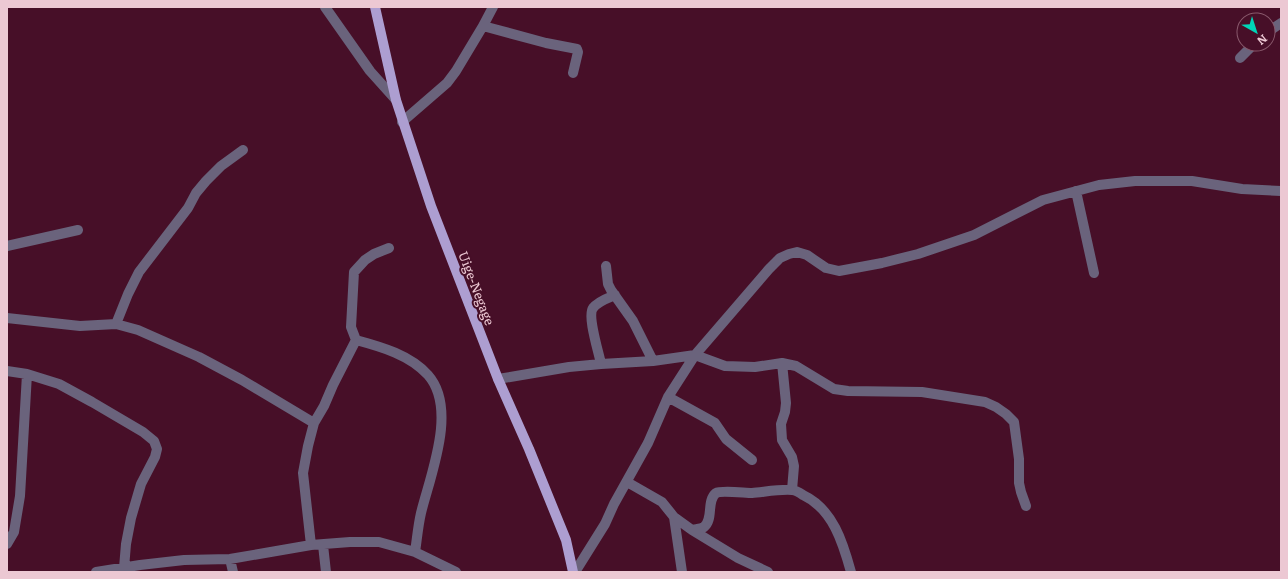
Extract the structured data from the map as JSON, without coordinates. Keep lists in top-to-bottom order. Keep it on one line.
{"streets":{"main road":["Uige-Negage"]},"north":"bottom right"}
